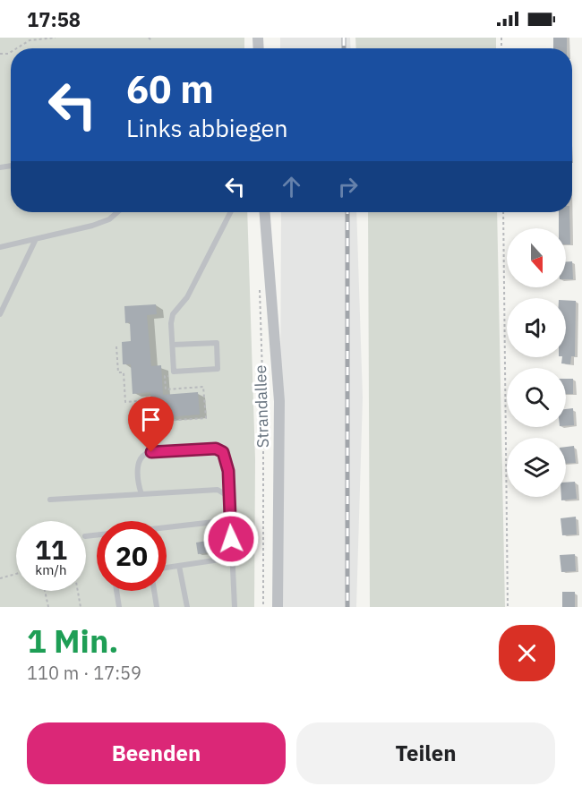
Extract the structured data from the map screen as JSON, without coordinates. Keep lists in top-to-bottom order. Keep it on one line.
{"streets":{"street":["Strandallee"]},"north":"bottom","page":{"status":"17:58","turn":["60 m","Links abbiegen"],"speed":"11 km/h","limit":"20","heading":["1 Min.","110 m · 17:59"],"buttons":["Beenden","Teilen"]}}
